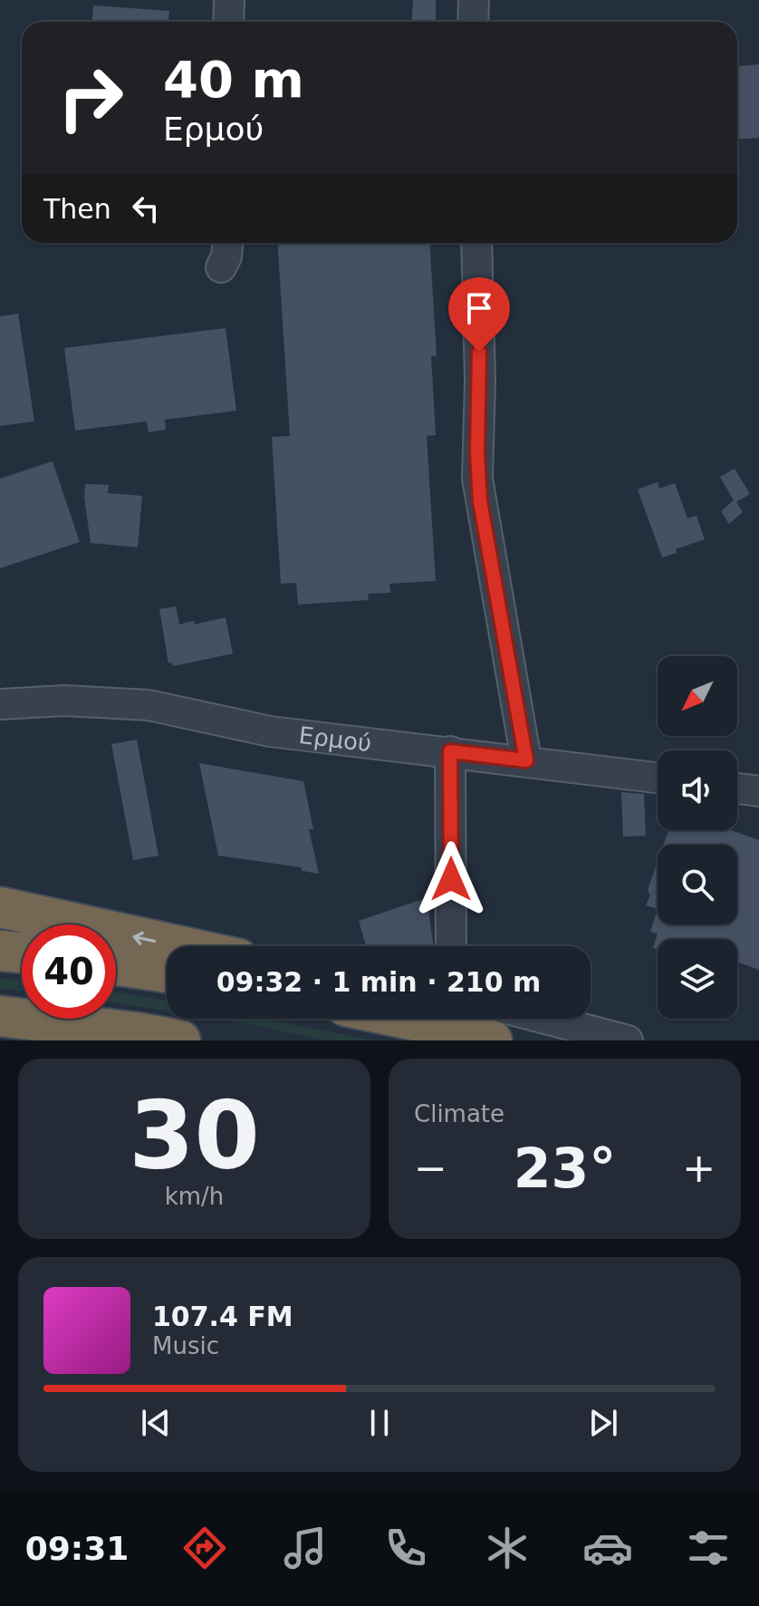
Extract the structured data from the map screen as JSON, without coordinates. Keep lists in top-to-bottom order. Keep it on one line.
{"streets":{"street":["Ερμού"]},"north":"bottom left","page":{"turn":["40 m","Ερμού"],"then":"Then","limit":"40","trip":"09:32 · 1 min · 210 m","tile":[["30","km/h"],"Climate"],"heat":["−","23°","+"],"song":["107.4 FM","Music"],"tabs":"09:31"}}
